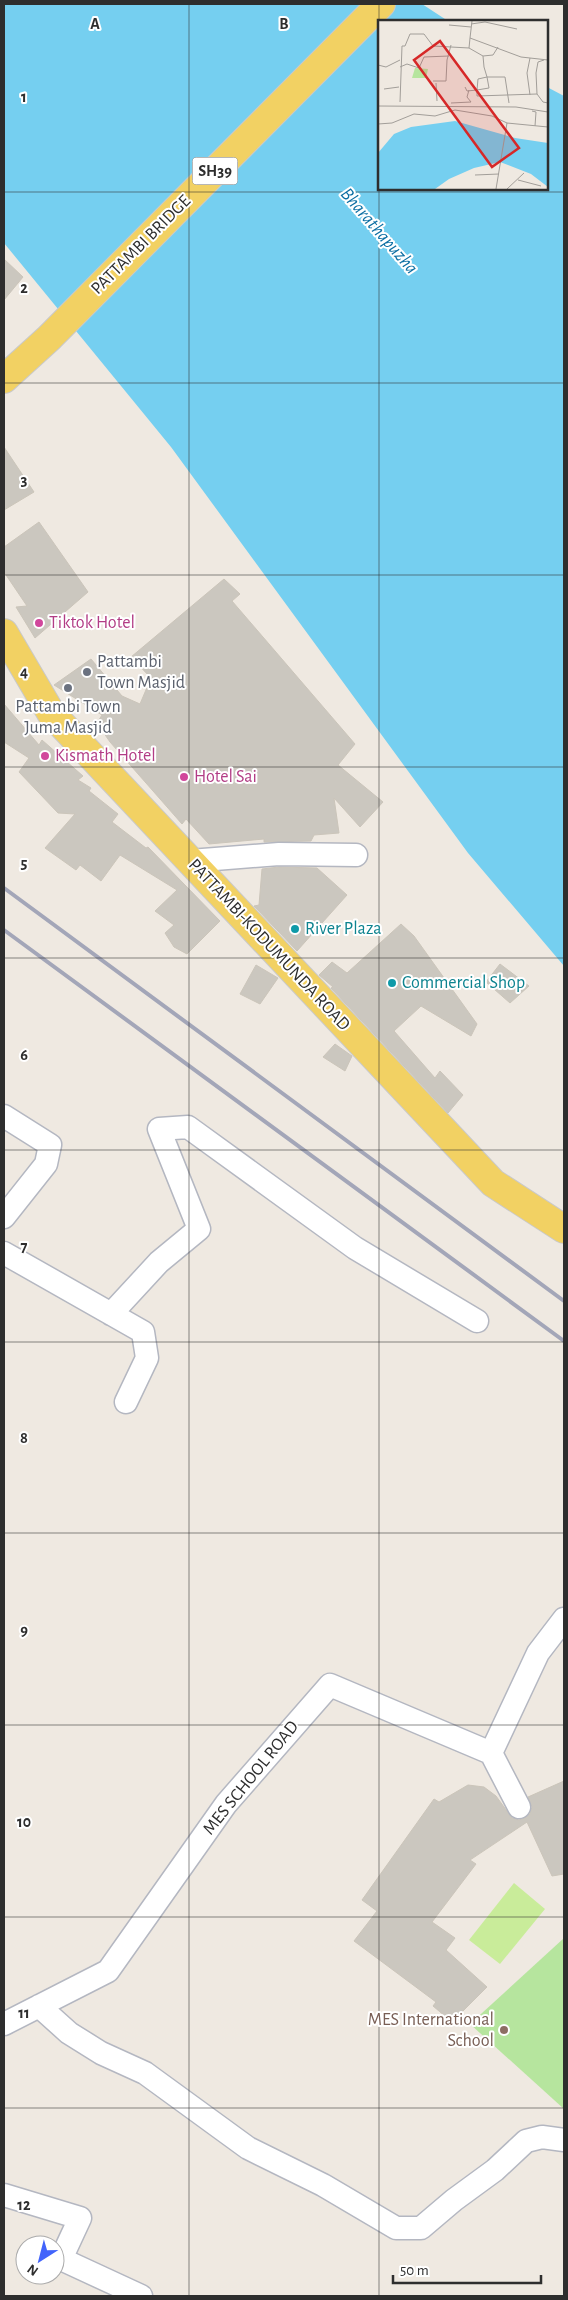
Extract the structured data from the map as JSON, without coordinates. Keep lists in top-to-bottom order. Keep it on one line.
{"streets":{"main road":["SH39","PATTAMBI BRIDGE","PATTAMBI-KODUMUNDA ROAD"],"street":["MES SCHOOL ROAD"]},"water":["Bharathapuzha"],"places":["Tiktok Hotel","Pattambi Town Masjid","Pattambi Town Juma Masjid","Kismath Hotel","Hotel Sai","River Plaza","Commercial Shop","MES International School"],"scale_bar":"50 m","north":"bottom left","grid":{"columns":["A","B"],"rows":["1","2","3","4","5","6","7","8","9","10","11","12"]}}
